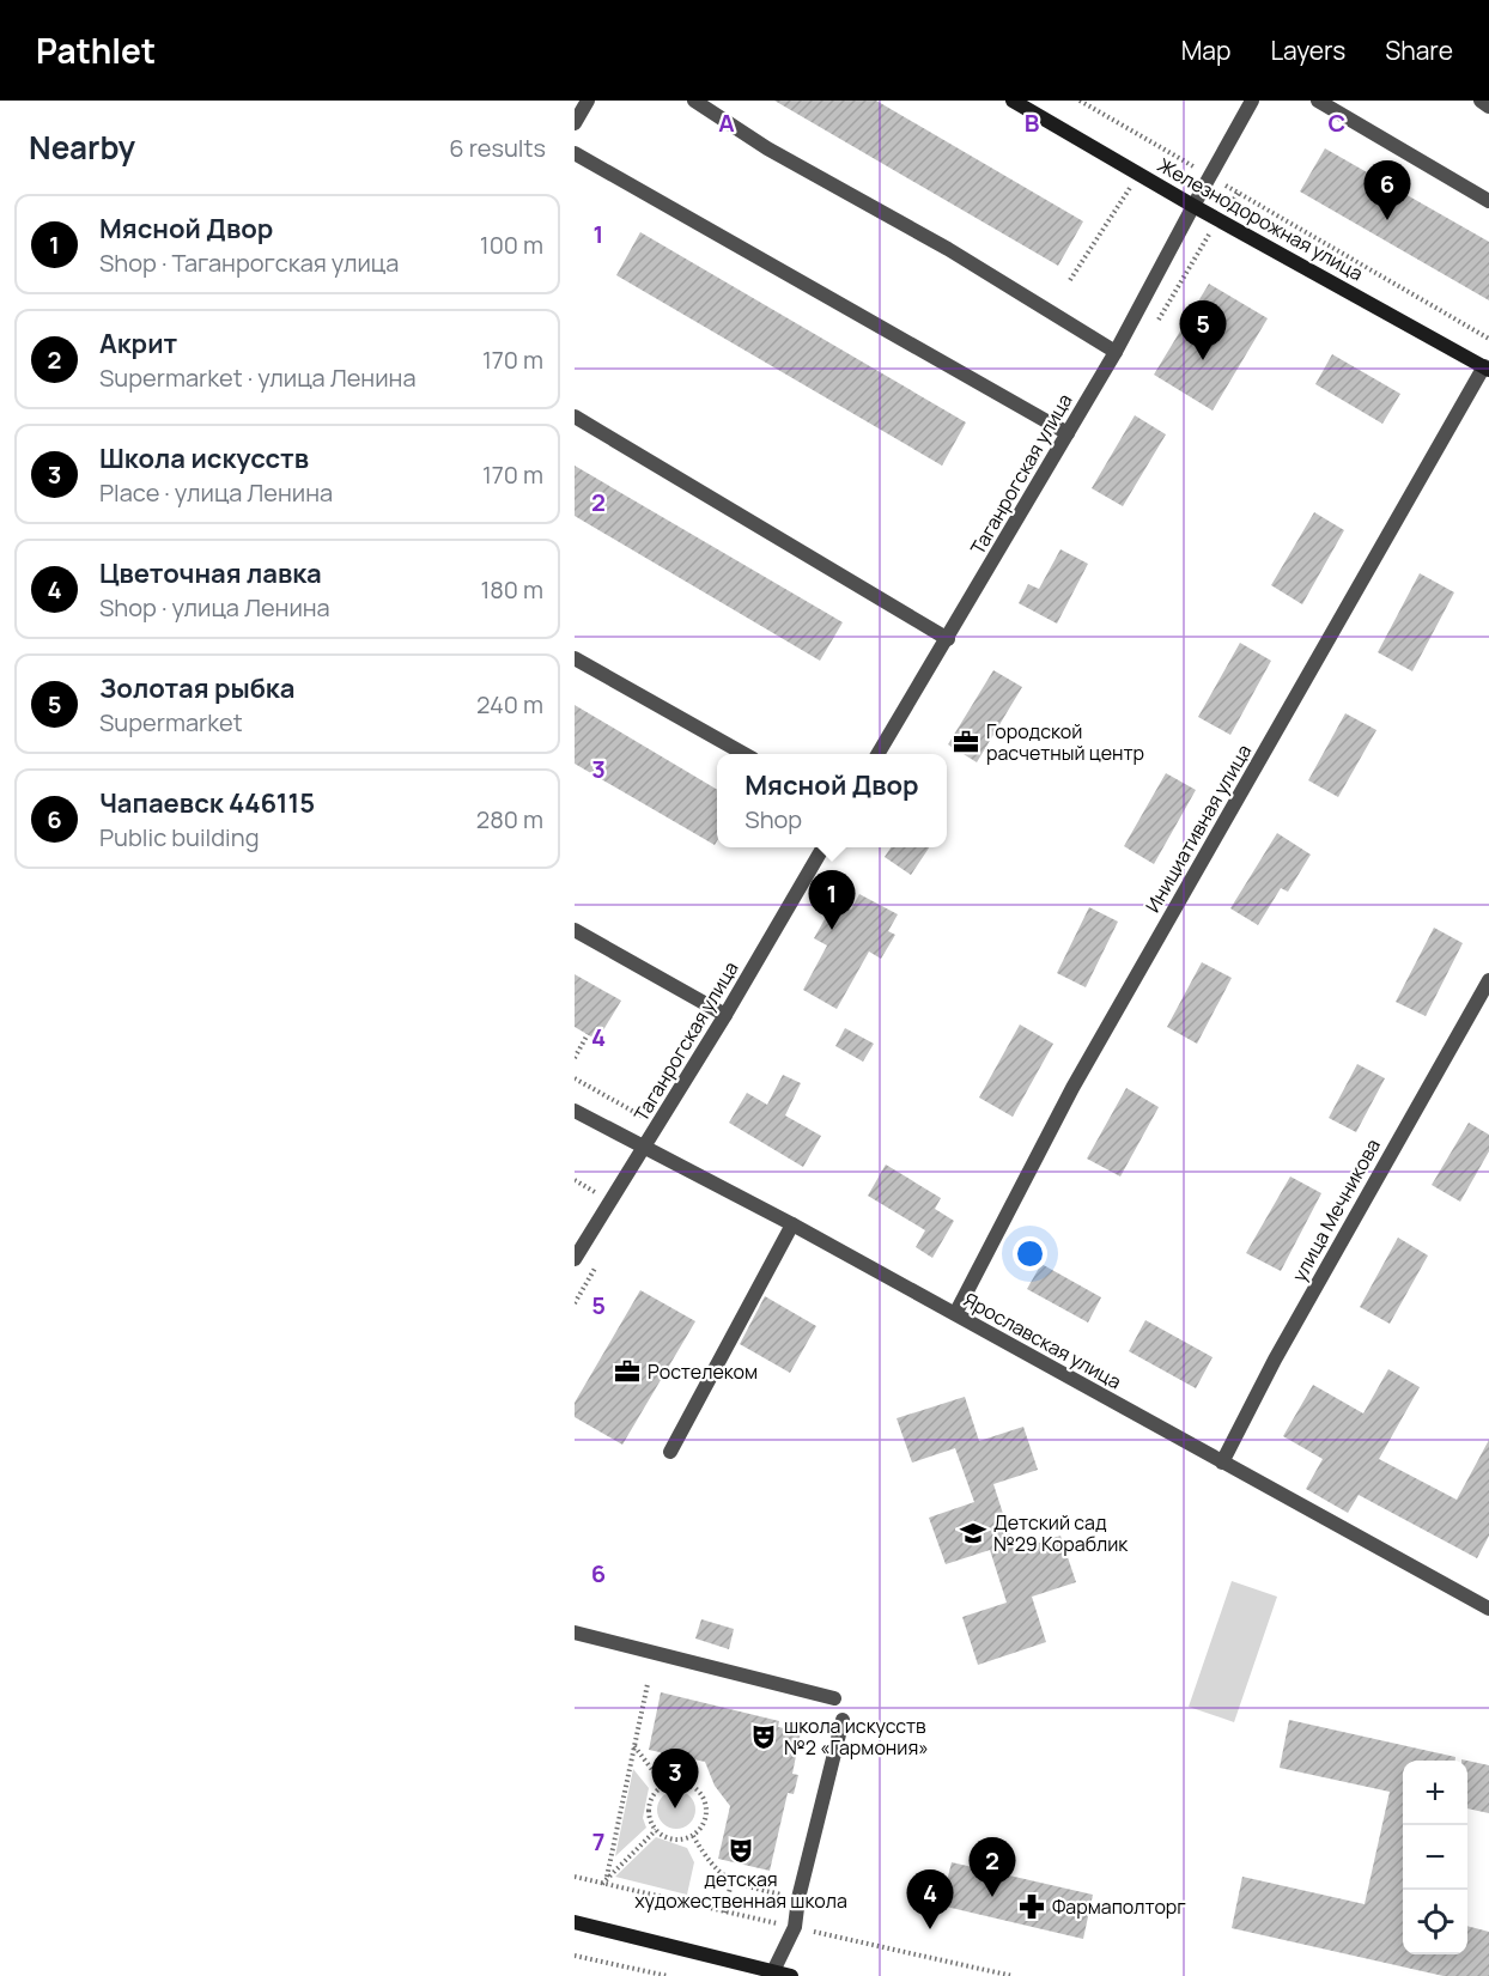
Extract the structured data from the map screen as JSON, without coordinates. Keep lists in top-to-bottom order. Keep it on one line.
{"streets":{"main road":["Железнодорожная улица"],"street":["Таганрогская улица","Инициативная улица","улица Мечникова","Ярославская улица"]},"crossings":[["Железнодорожная улица","Таганрогская улица"],["Железнодорожная улица","Инициативная улица"],["Таганрогская улица","Ярославская улица"],["Инициативная улица","Ярославская улица"],["улица Мечникова","Ярославская улица"]],"places":{"office":["Городской расчетный центр","Ростелеком"],"school or university":["Детский сад №29 Кораблик"],"theatre":["школа искусств №2 «Гармония»","детская художественная школа"],"pharmacy":["Фармаполторг"]},"page":{"header":"Pathlet","nav":["Map","Layers","Share"],"heading":["Nearby","6 results"],"pins":["6","5","1","3","2","4"],"list":[{"mark":"1","name":"Мясной Двор","note":"Shop · Таганрогская улица","value":"100 m"},{"mark":"2","name":"Акрит","note":"Supermarket · улица Ленина","value":"170 m"},{"mark":"3","name":"Школа искусств","note":"Place · улица Ленина","value":"170 m"},{"mark":"4","name":"Цветочная лавка","note":"Shop · улица Ленина","value":"180 m"},{"mark":"5","name":"Золотая рыбка","note":"Supermarket","value":"240 m"},{"mark":"6","name":"Чапаевск 446115","note":"Public building","value":"280 m"}],"popup":["Мясной Двор","Shop"],"map_buttons":["+","−"]},"grid":{"columns":["A","B","C"],"rows":["1","2","3","4","5","6","7"]}}
